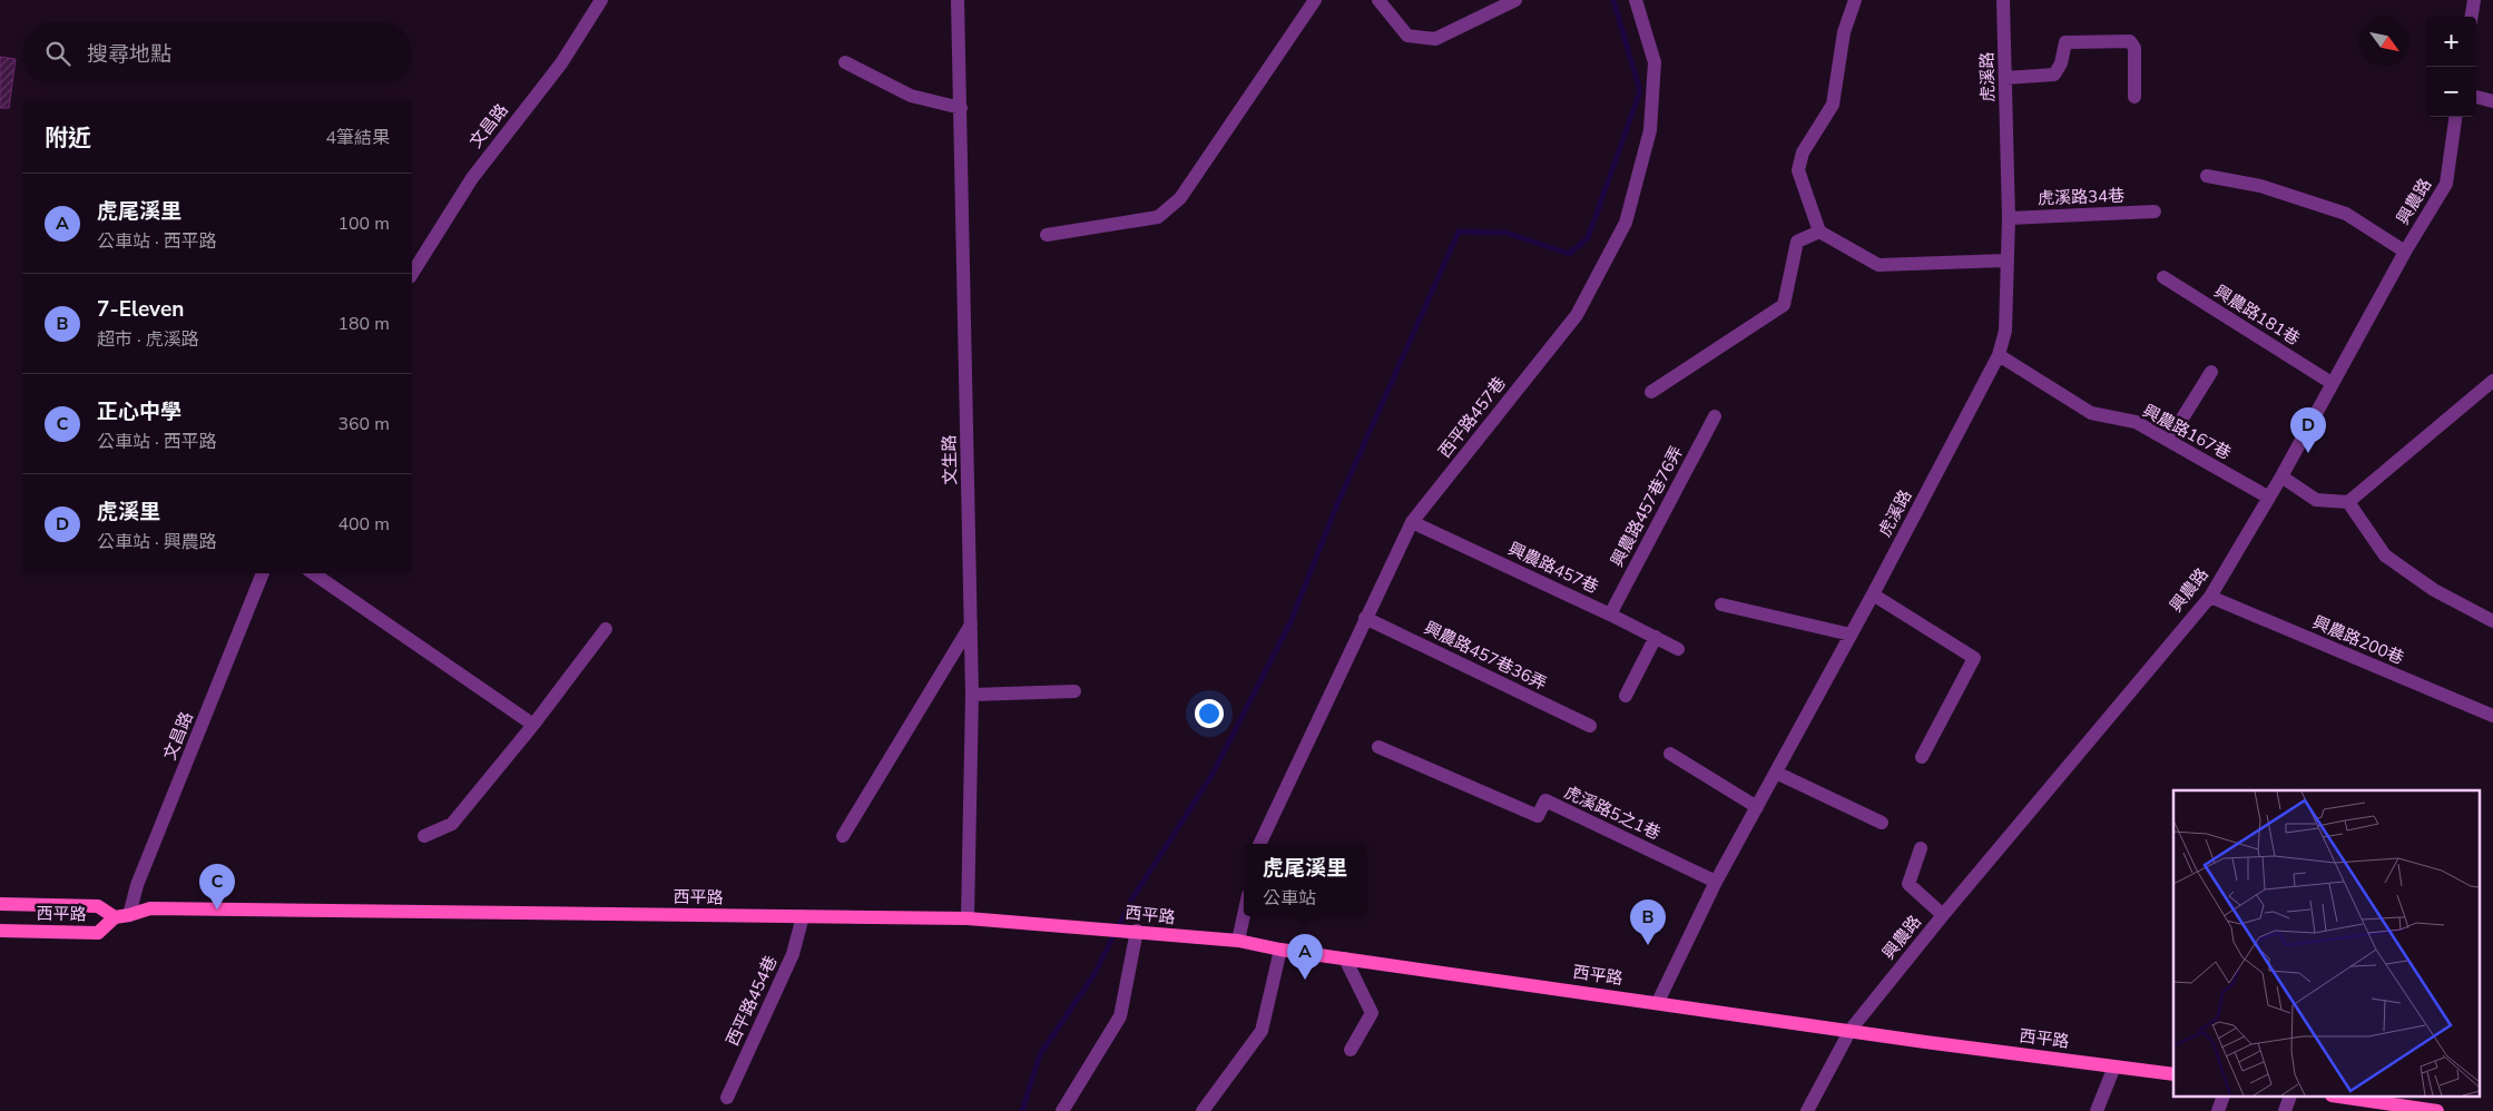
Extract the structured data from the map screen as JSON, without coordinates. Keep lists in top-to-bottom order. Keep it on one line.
{"streets":{"main road":["西平路"],"street":["虎溪路","文昌路","虎溪路34巷","興農路","興農路181巷","西平路457巷","興農路167巷","文生路","興農路457巷76弄","興農路457巷","興農路200巷","興農路457巷36弄","虎溪路5之1巷","西平路454巷"]},"crossings":[["虎溪路","虎溪路34巷"],["虎溪路","興農路167巷"],["虎溪路","虎溪路5之1巷"],["虎溪路","西平路"],["文昌路","西平路"],["興農路","興農路181巷"],["興農路","興農路167巷"],["興農路","興農路200巷"],["興農路","西平路"],["西平路457巷","興農路457巷"],["西平路457巷","興農路457巷36弄"],["文生路","西平路"],["興農路457巷76弄","興農路457巷"],["西平路","西平路454巷"]],"north":"bottom right","page":{"map_buttons":["+","−"],"search":"搜尋地點","heading":["附近","4筆結果"],"list":[{"mark":"A","name":"虎尾溪里","note":"公車站 · 西平路","value":"100 m"},{"mark":"B","name":"7-Eleven","note":"超市 · 虎溪路","value":"180 m"},{"mark":"C","name":"正心中學","note":"公車站 · 西平路","value":"360 m"},{"mark":"D","name":"虎溪里","note":"公車站 · 興農路","value":"400 m"}],"pins":["D","C","B","A"],"popup":["虎尾溪里","公車站"]}}
